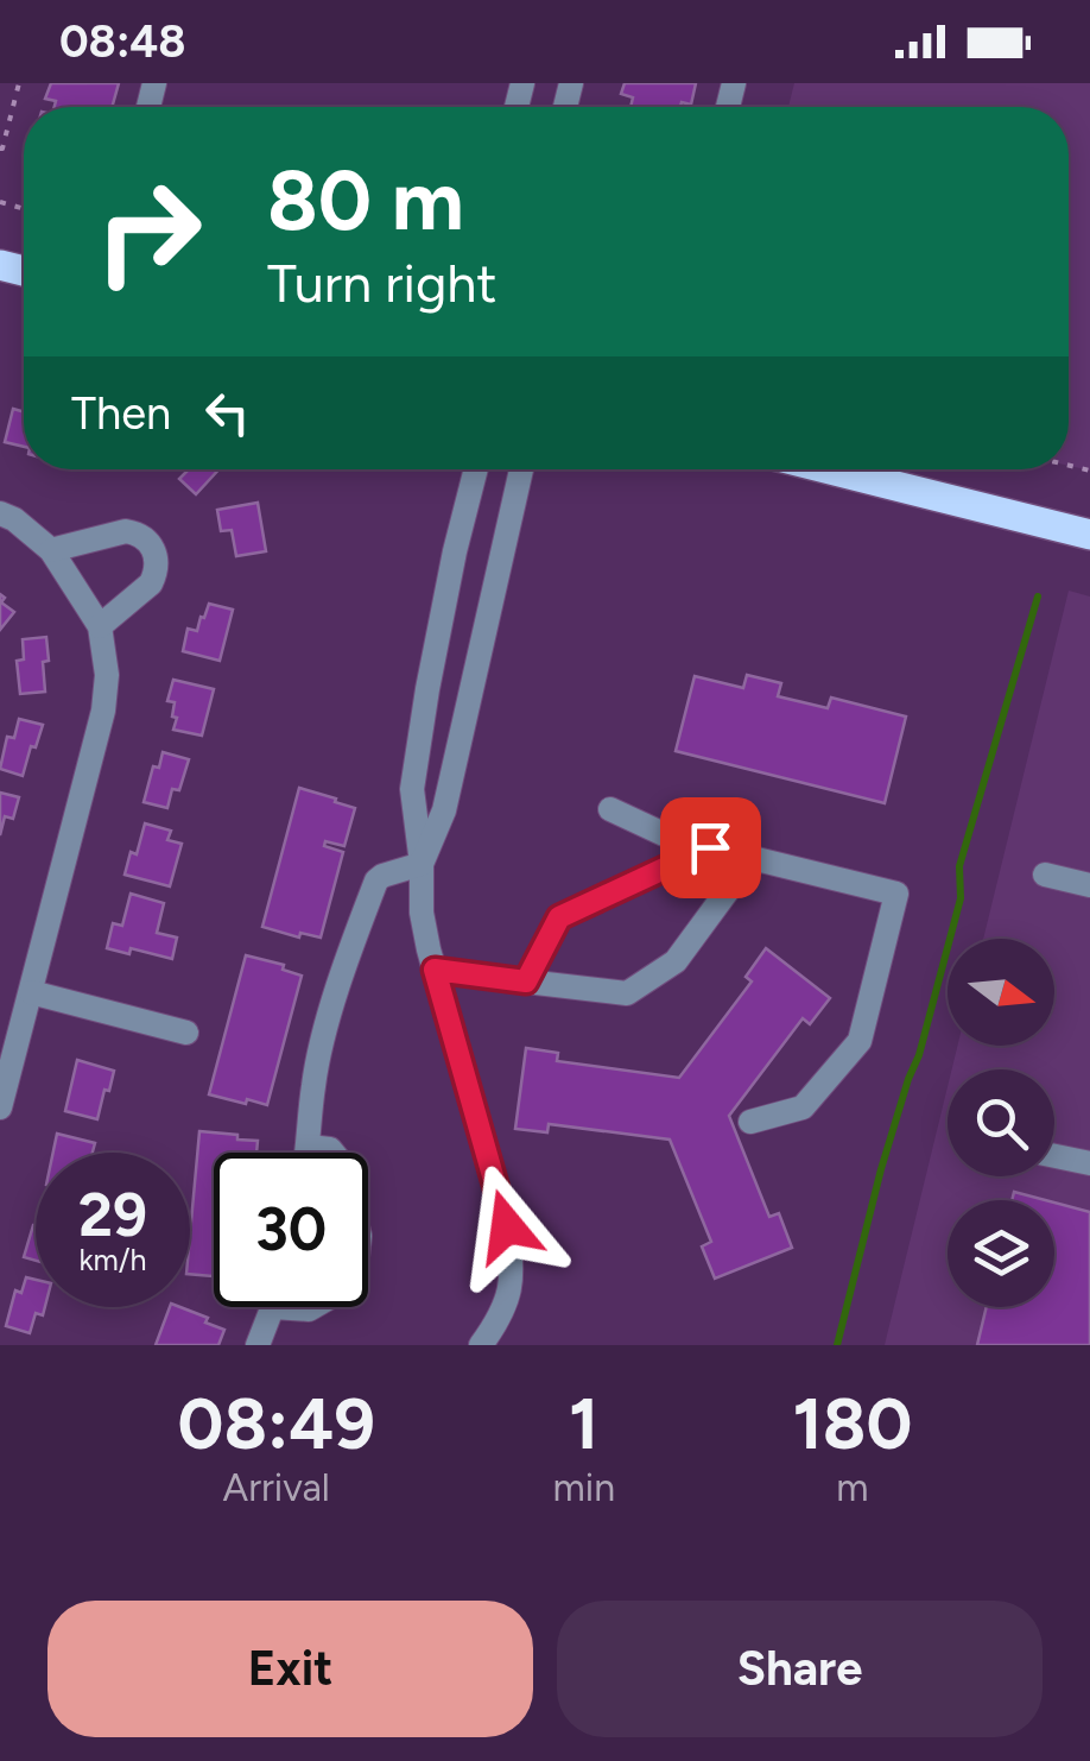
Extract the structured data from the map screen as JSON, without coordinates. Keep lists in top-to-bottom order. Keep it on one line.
{"north":"right","page":{"status":"08:48","turn":["80 m","Turn right"],"then":"Then","speed":"29 km/h","limit":"30","eta":["08:49","Arrival","1","min","180","m"],"buttons":["Exit","Share"]}}
